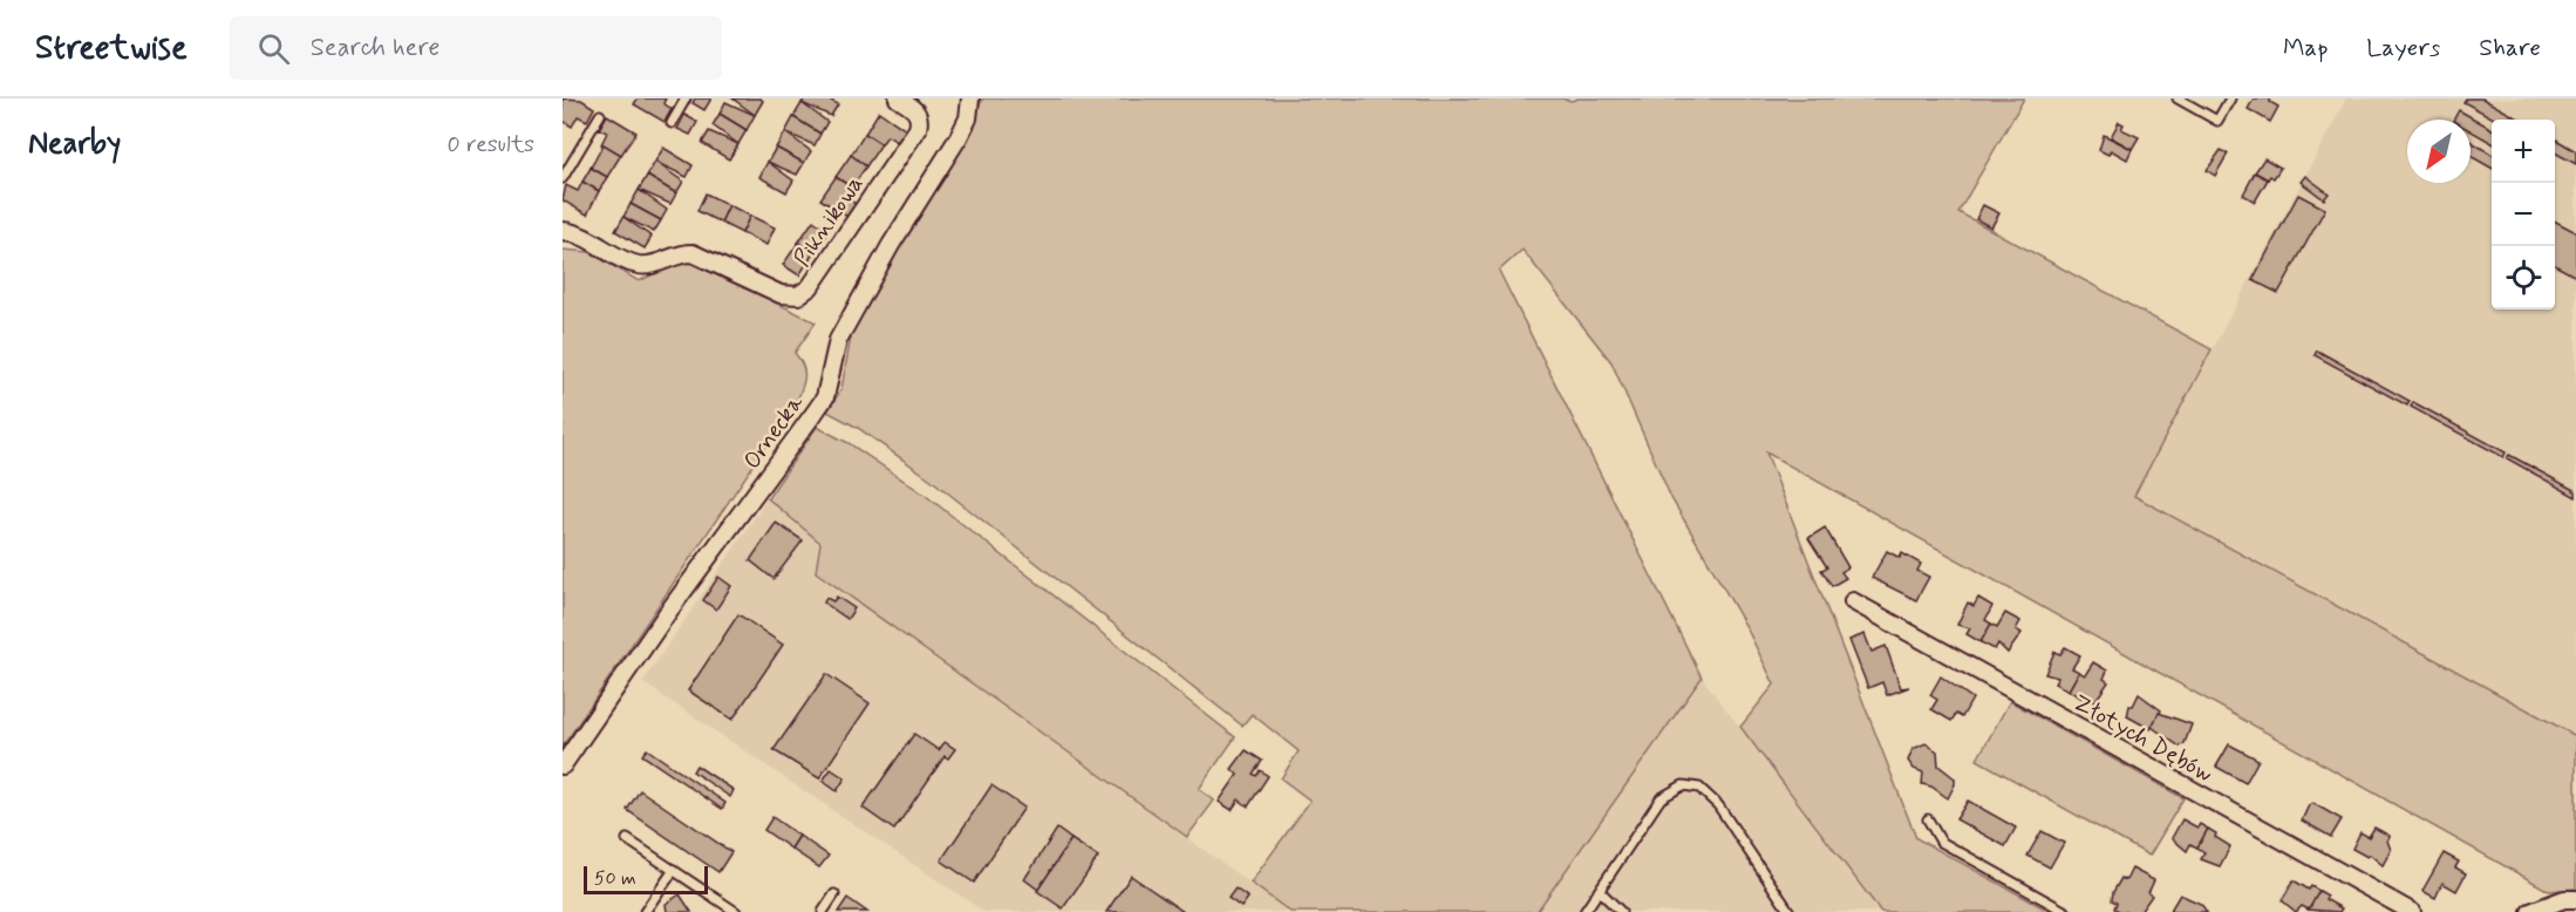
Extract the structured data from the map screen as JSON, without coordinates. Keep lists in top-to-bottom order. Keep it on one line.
{"streets":{"street":["Piknikowa","Ornecka","Złotych Dębów"]},"scale_bar":"50 m","north":"bottom left","page":{"header":"Streetwise","search":"Search here","nav":["Map","Layers","Share"],"heading":["Nearby","0 results"],"map_buttons":["+","−"],"scale":"50 m"}}
